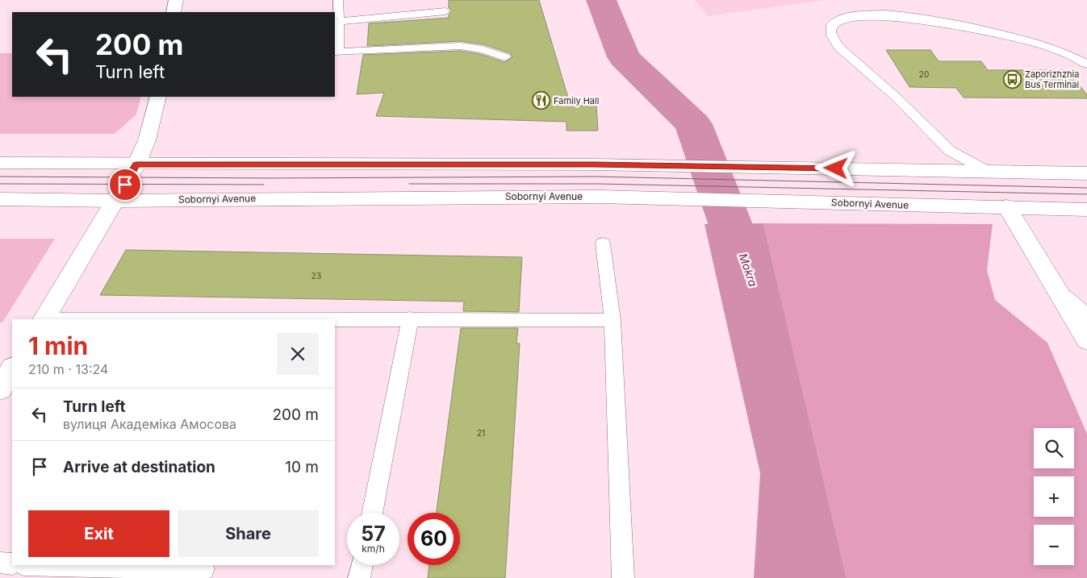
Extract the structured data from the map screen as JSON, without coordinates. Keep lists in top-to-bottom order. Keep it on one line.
{"streets":{"main road":["Sobornyi Avenue"]},"water":["Mokra"],"places":{"bus stop":["Zaporizhzhia Bus Terminal"],"restaurant":["Family Hall"]},"house_numbers":["20","23","21"],"page":{"turn":["200 m","Turn left"],"heading":["1 min","210 m · 13:24"],"list":[{"name":"Turn left","note":"вулиця Академіка Амосова","value":"200 m"},{"name":"Arrive at destination","value":"10 m"}],"map_buttons":["+","−"],"buttons":["Exit","Share"],"speed":"57 km/h","limit":"60"}}
